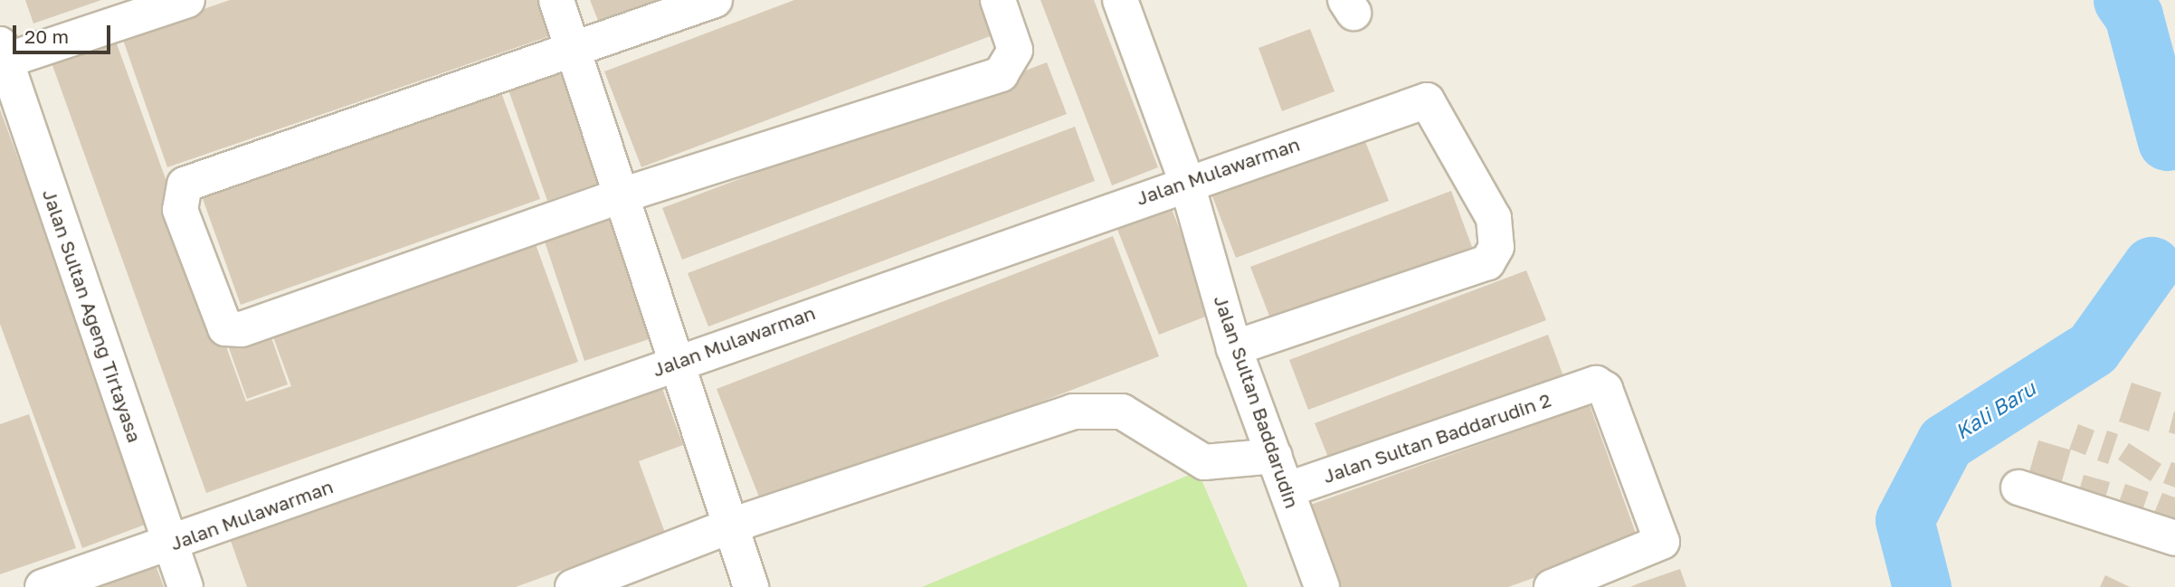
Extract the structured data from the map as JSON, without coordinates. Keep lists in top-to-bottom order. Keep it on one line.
{"streets":{"street":["Jalan Mulawarman","Jalan Sultan Ageng Tirtayasa","Jalan Sultan Baddarudin","Jalan Sultan Baddarudin 2"]},"crossings":[["Jalan Mulawarman","Jalan Sultan Ageng Tirtayasa"],["Jalan Mulawarman","Jalan Sultan Baddarudin"],["Jalan Sultan Baddarudin","Jalan Sultan Baddarudin 2"]],"water":["Kali Baru"],"scale_bar":"20 m"}
